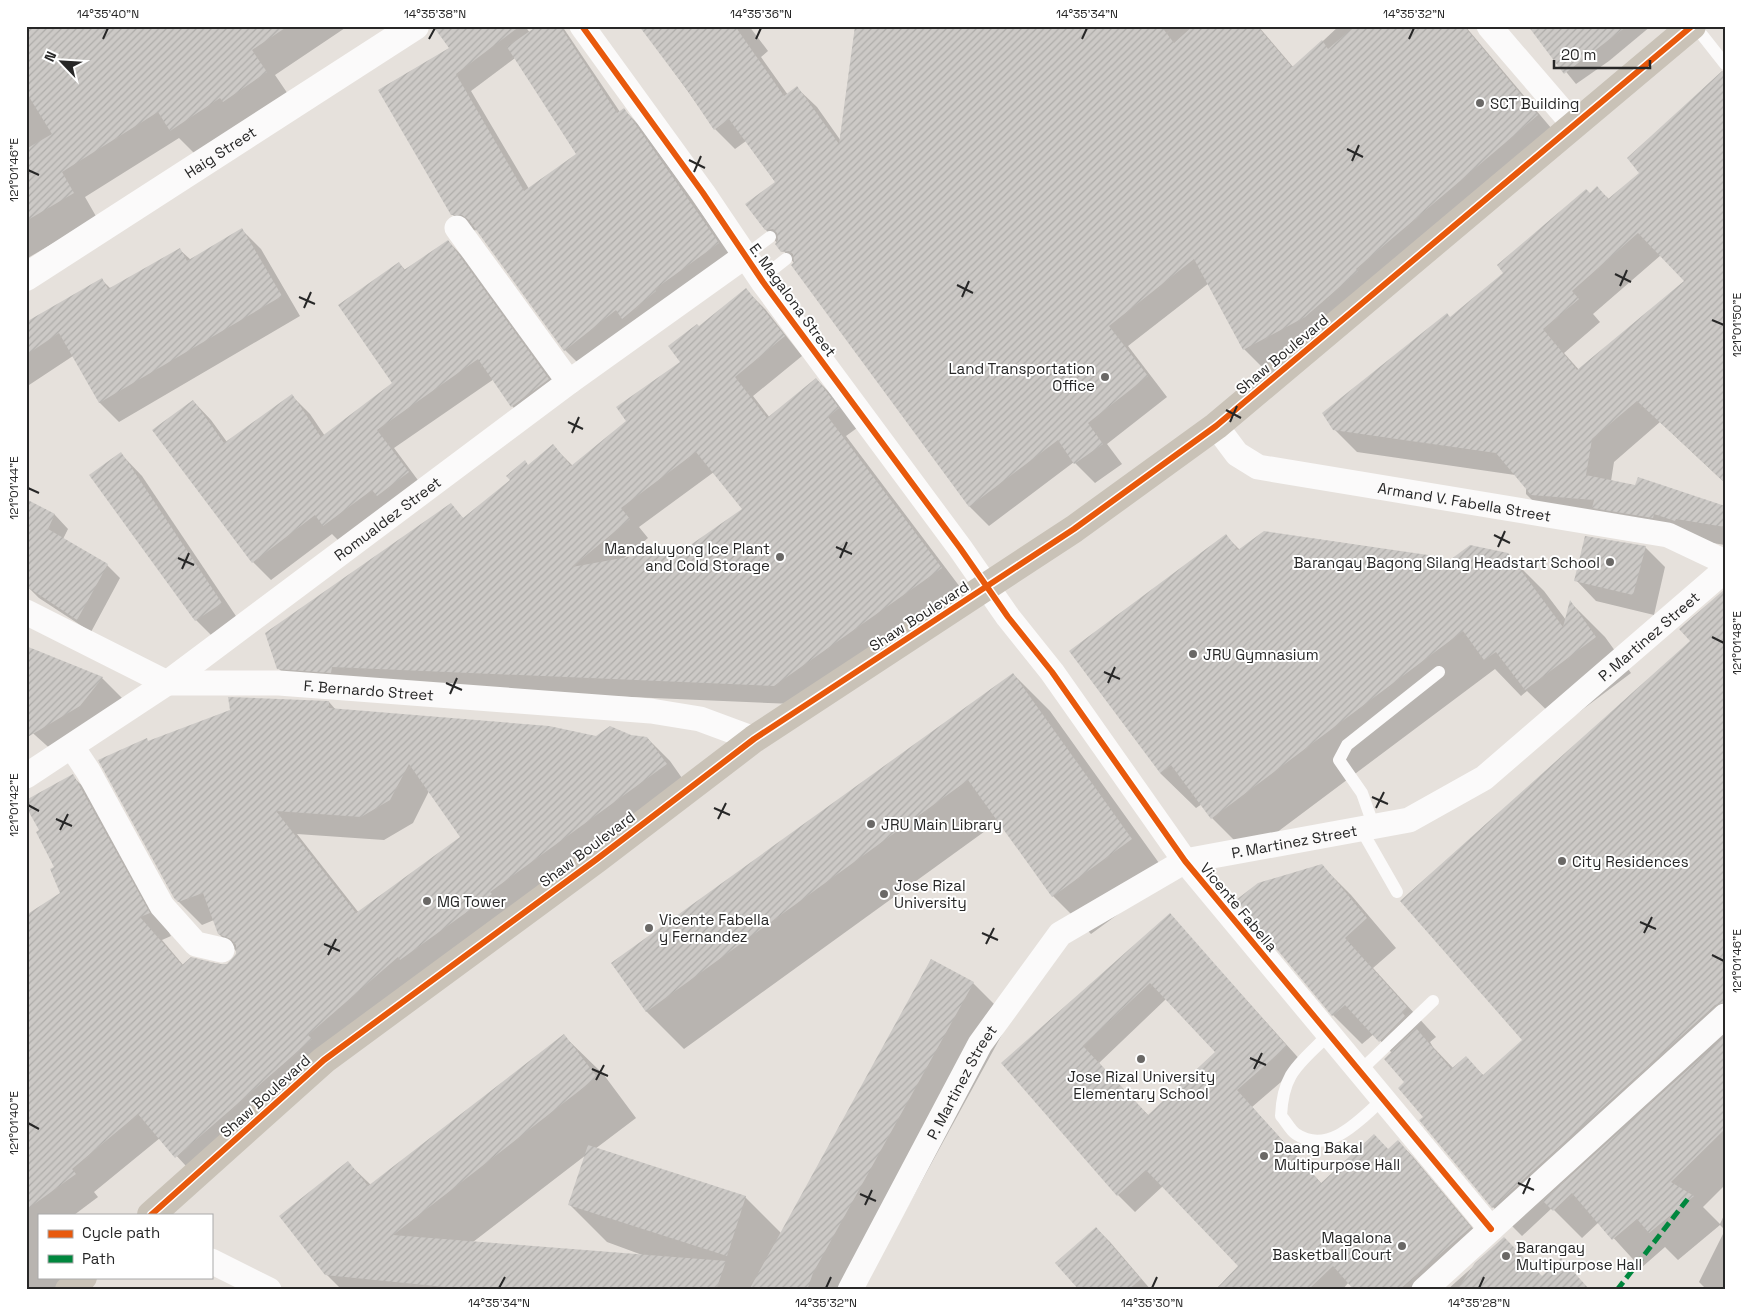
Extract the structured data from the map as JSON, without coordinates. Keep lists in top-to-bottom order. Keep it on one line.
{"streets":{"main road":["Haig Street","Shaw Boulevard"],"street":["E. Magalona Street","Armand V. Fabella Street","Romualdez Street","P. Martinez Street","F. Bernardo Street","Vicente Fabella"]},"crossings":[["E. Magalona Street","Shaw Boulevard"],["E. Magalona Street","Romualdez Street"],["E. Magalona Street","Vicente Fabella"],["Shaw Boulevard","Armand V. Fabella Street"],["Shaw Boulevard","F. Bernardo Street"],["Shaw Boulevard","Vicente Fabella"],["Romualdez Street","F. Bernardo Street"],["P. Martinez Street","Vicente Fabella"]],"places":["SCT Building","Land Transportation Office","Mandaluyong Ice Plant and Cold Storage","Barangay Bagong Silang Headstart School","JRU Gymnasium","JRU Main Library","City Residences","Jose Rizal University","MG Tower","Vicente Fabella y Fernandez","Jose Rizal University Elementary School","Daang Bakal Multipurpose Hall","Magalona Basketball Court","Barangay Multipurpose Hall"],"legend":["Cycle path","Path"],"scale_bar":"20 m","north":"top left","coordinates":["14°35'40\"N","14°35'38\"N","14°35'36\"N","14°35'34\"N","14°35'32\"N","121°01'46\"E","121°01'50\"E","121°01'44\"E","121°01'48\"E","121°01'42\"E","121°01'40\"E","14°35'30\"N","14°35'28\"N"]}
